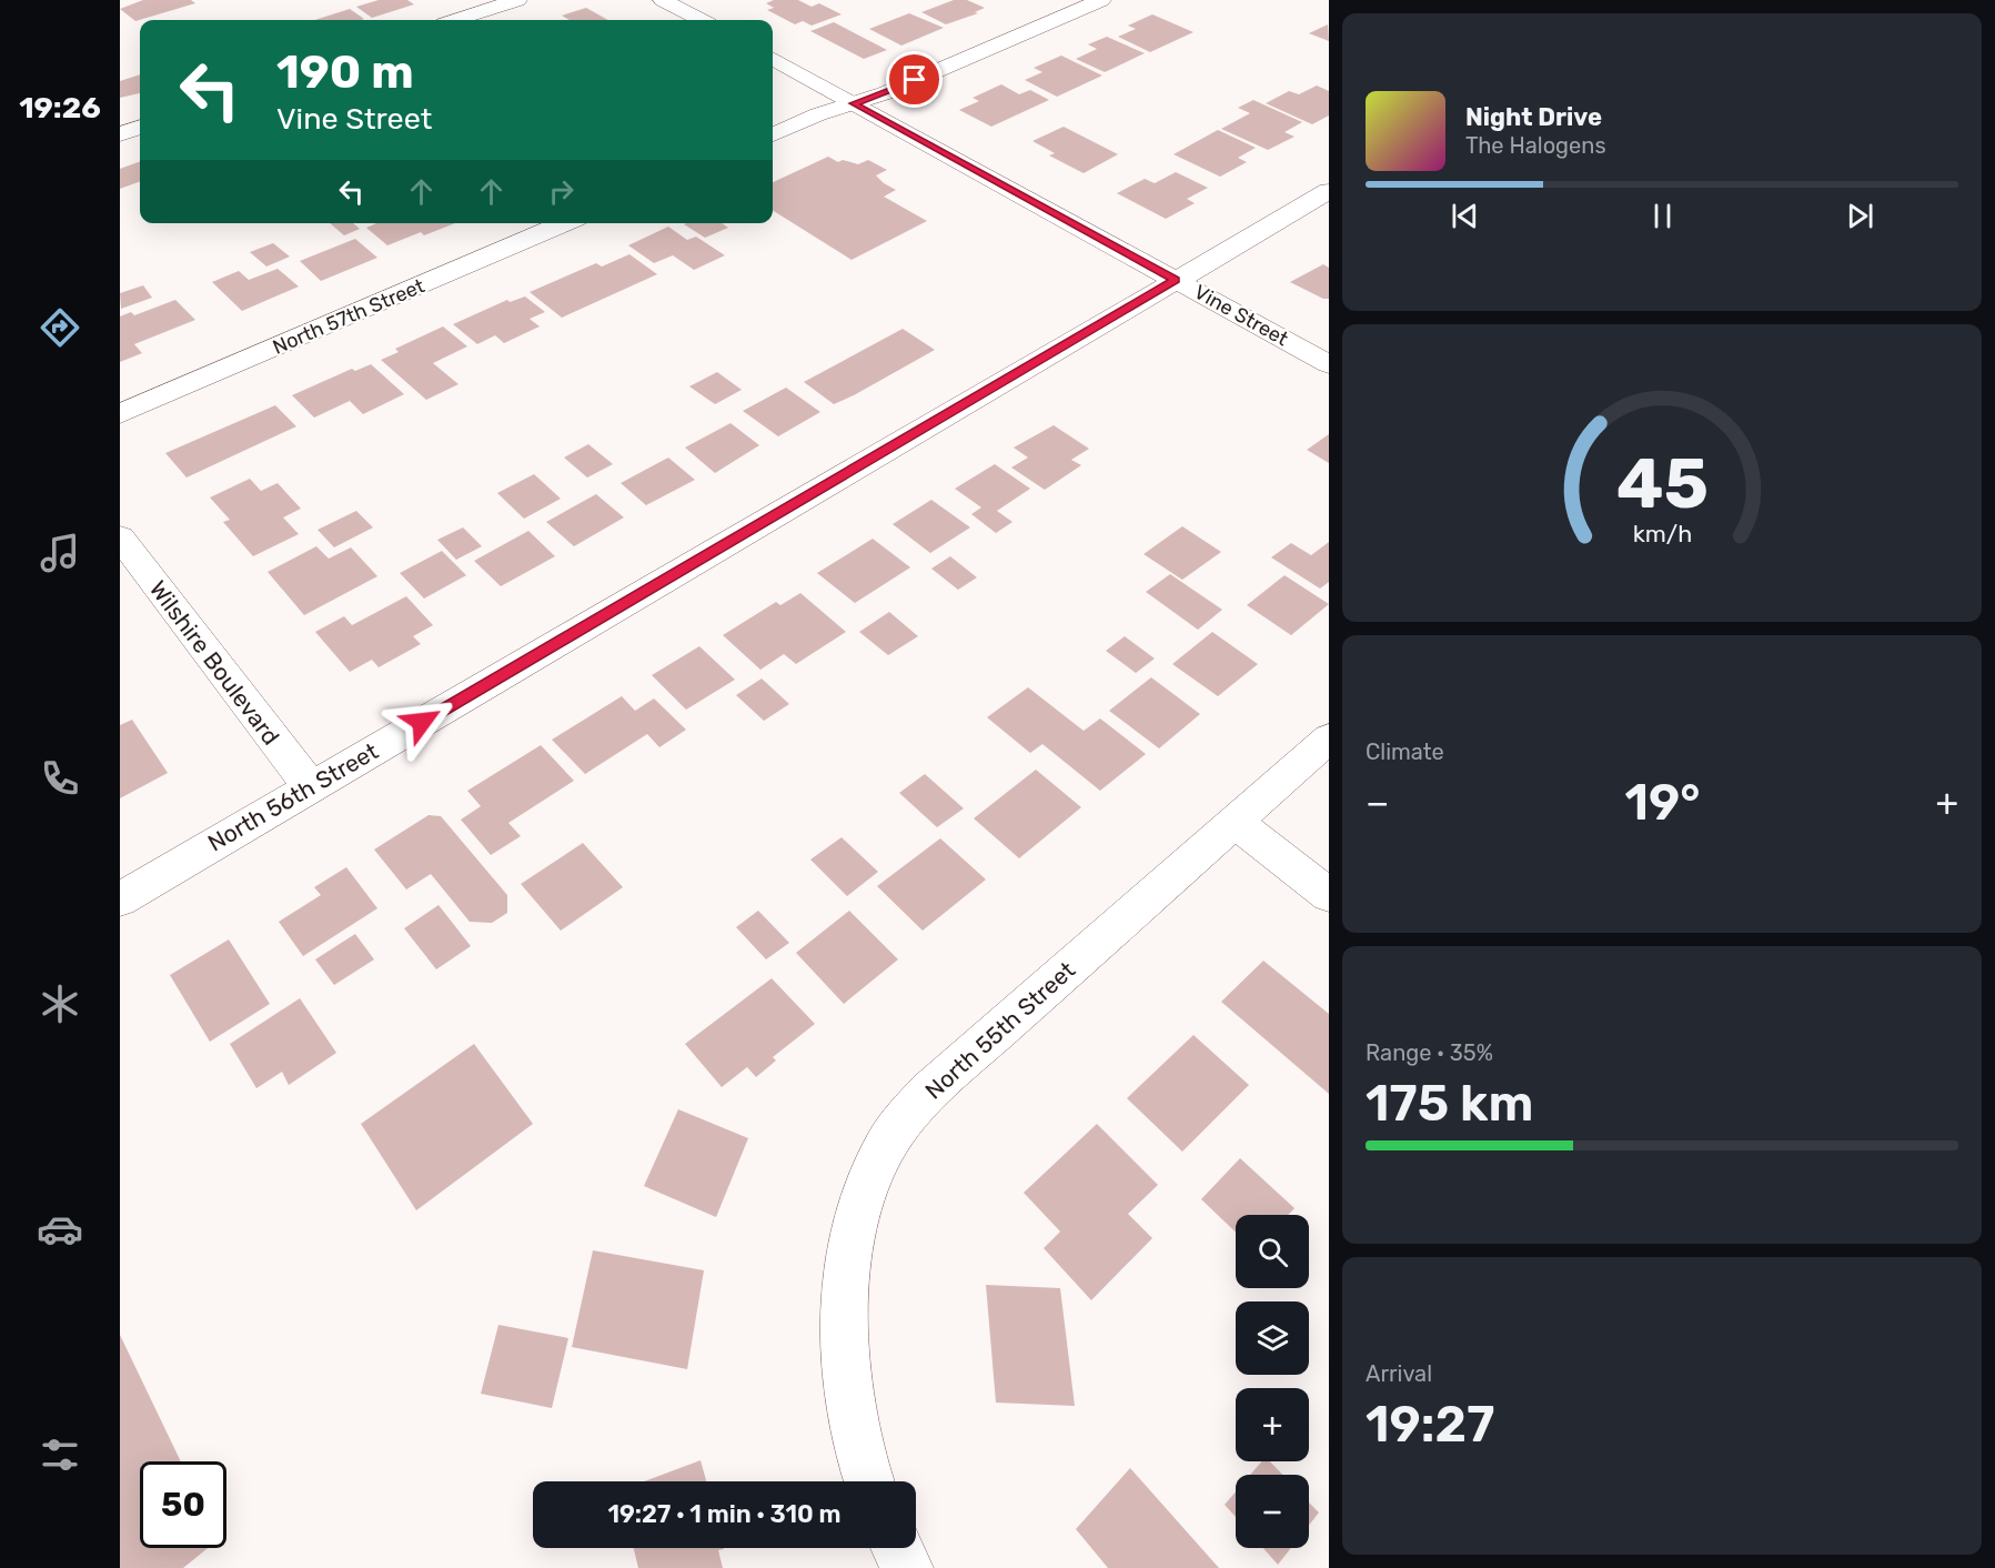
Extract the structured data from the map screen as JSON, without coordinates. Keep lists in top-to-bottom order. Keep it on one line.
{"streets":{"street":["Vine Street","North 57th Street","Wilshire Boulevard","North 56th Street","North 55th Street"]},"crossings":[["Vine Street","North 56th Street"],["Wilshire Boulevard","North 56th Street"]],"page":{"tabs":"19:26","turn":["190 m","Vine Street"],"song":["Night Drive","The Halogens"],"tile":["Climate",["Range · 35%","175 km"],["Arrival","19:27"]],"heat":["−","19°","+"],"map_buttons":["+","−"],"limit":"50","trip":"19:27 · 1 min · 310 m","gauge":["45","km/h"]}}
